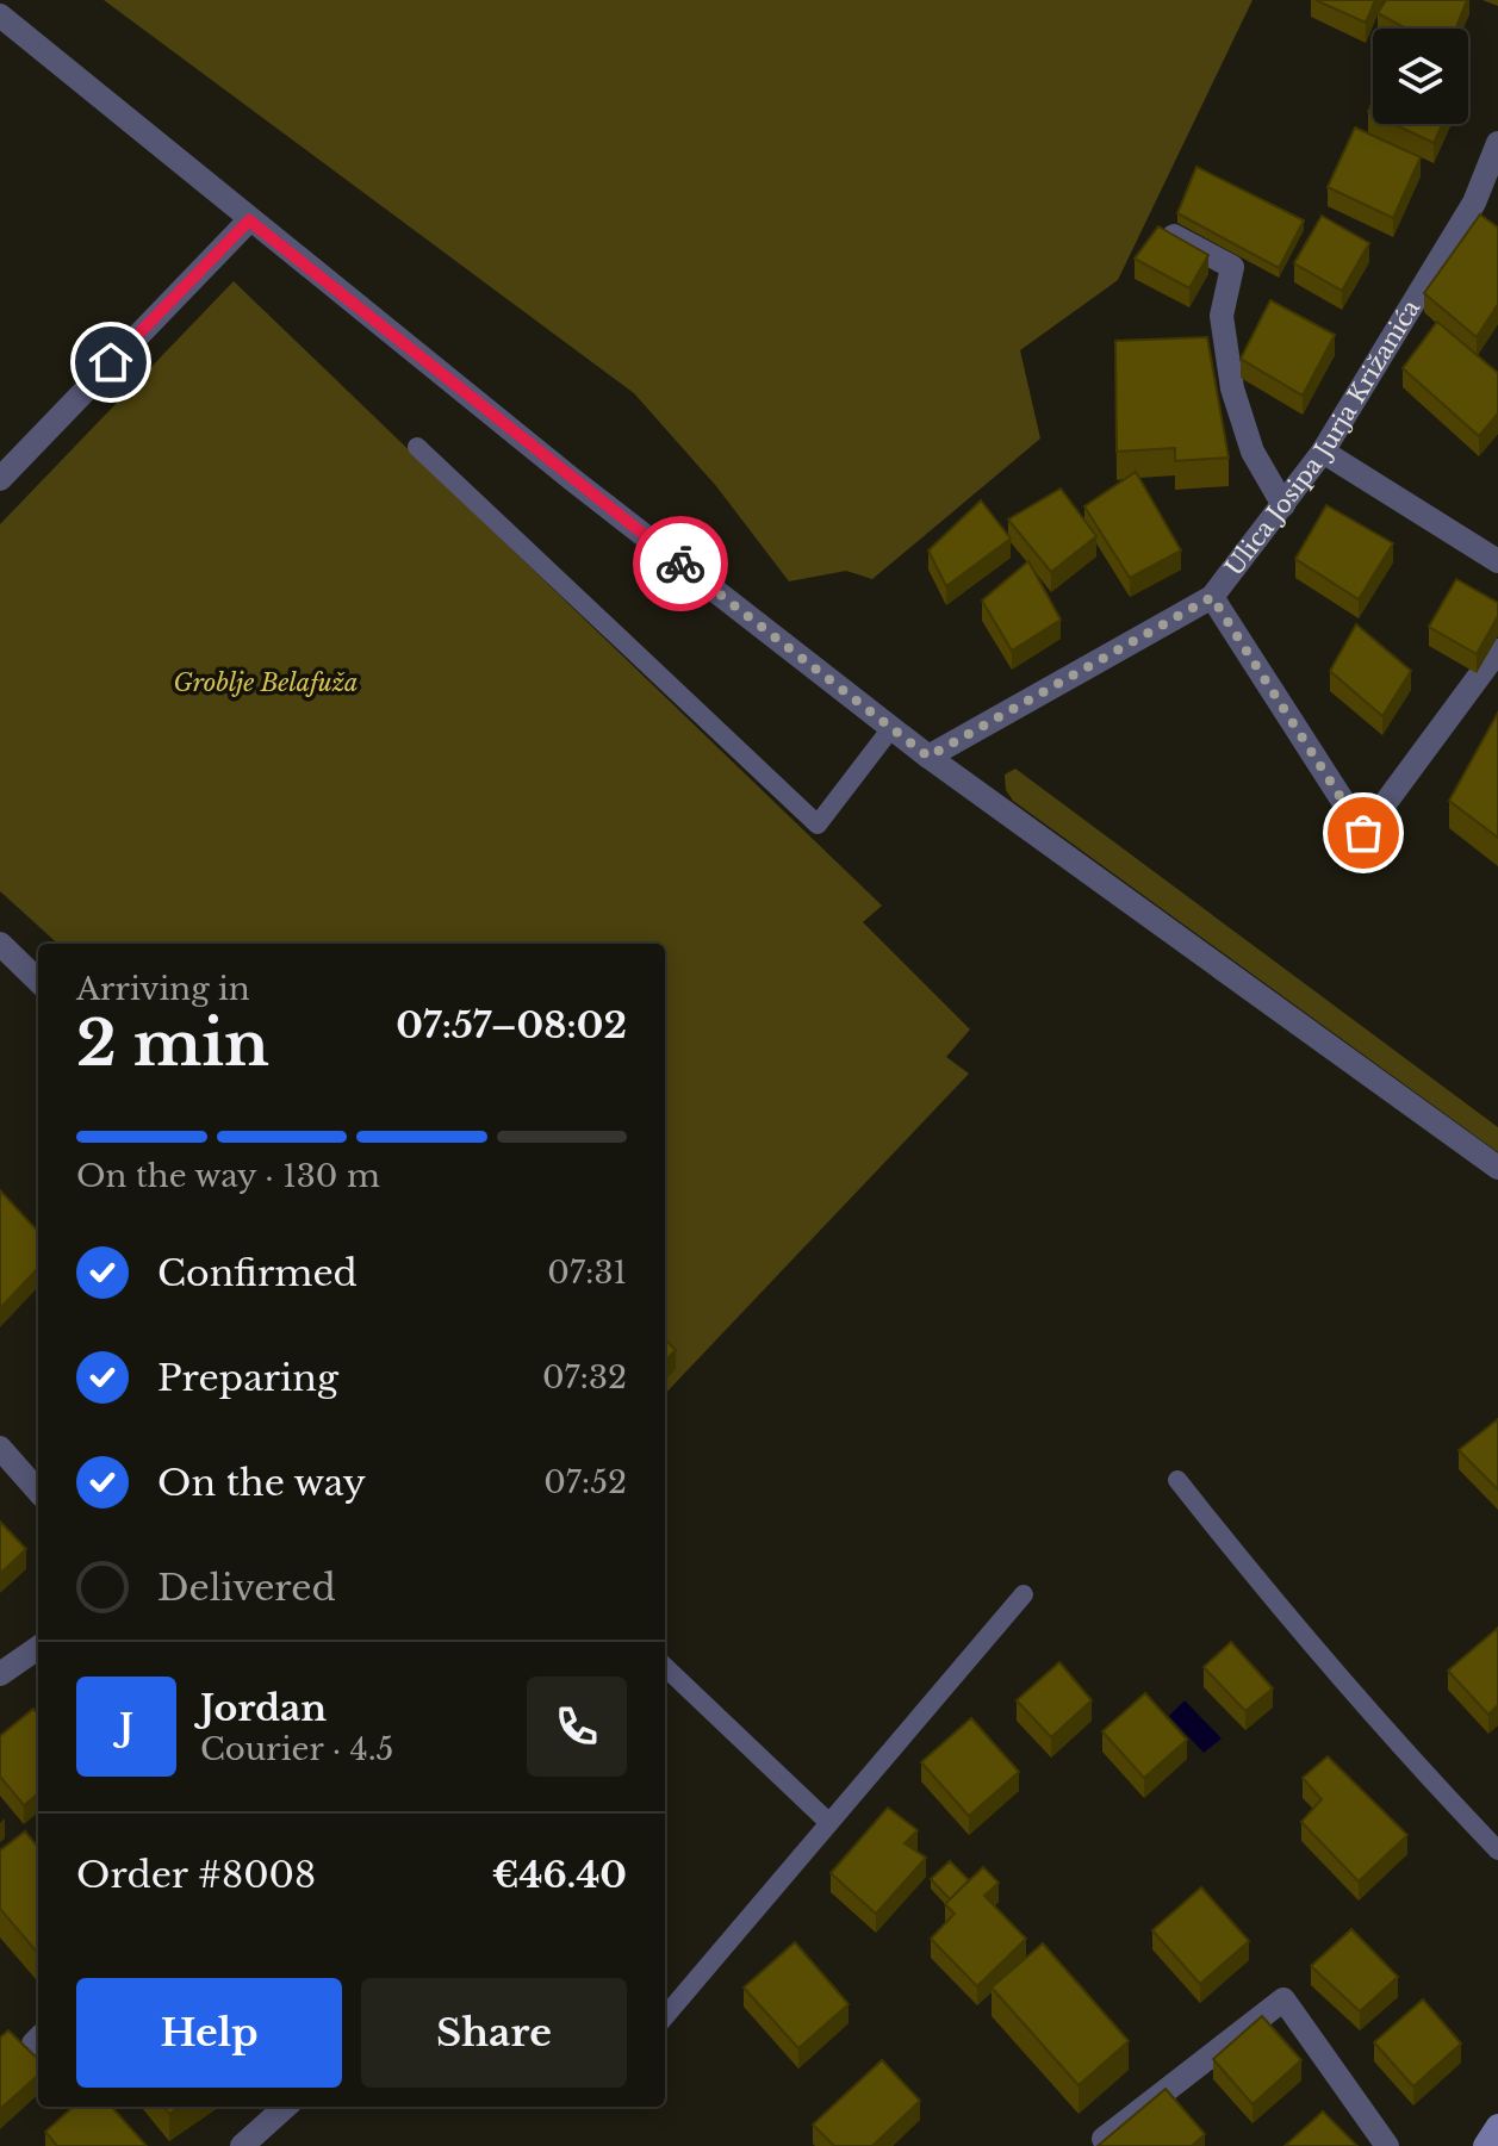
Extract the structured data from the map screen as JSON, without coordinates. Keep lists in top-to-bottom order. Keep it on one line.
{"streets":{"street":["Ulica Josipa Jurja Križanića"]},"parks":["Groblje Belafuža"],"page":{"heading":["2 min","Arriving in","07:57–08:02"],"panel":["Jordan","Courier · 4.5","Order #8008","€46.40"],"bar":"On the way · 130 m","list":[["Confirmed","07:31"],["Preparing","07:32"],["On the way","07:52"],"Delivered"],"round":"J","buttons":["Help","Share"]}}
